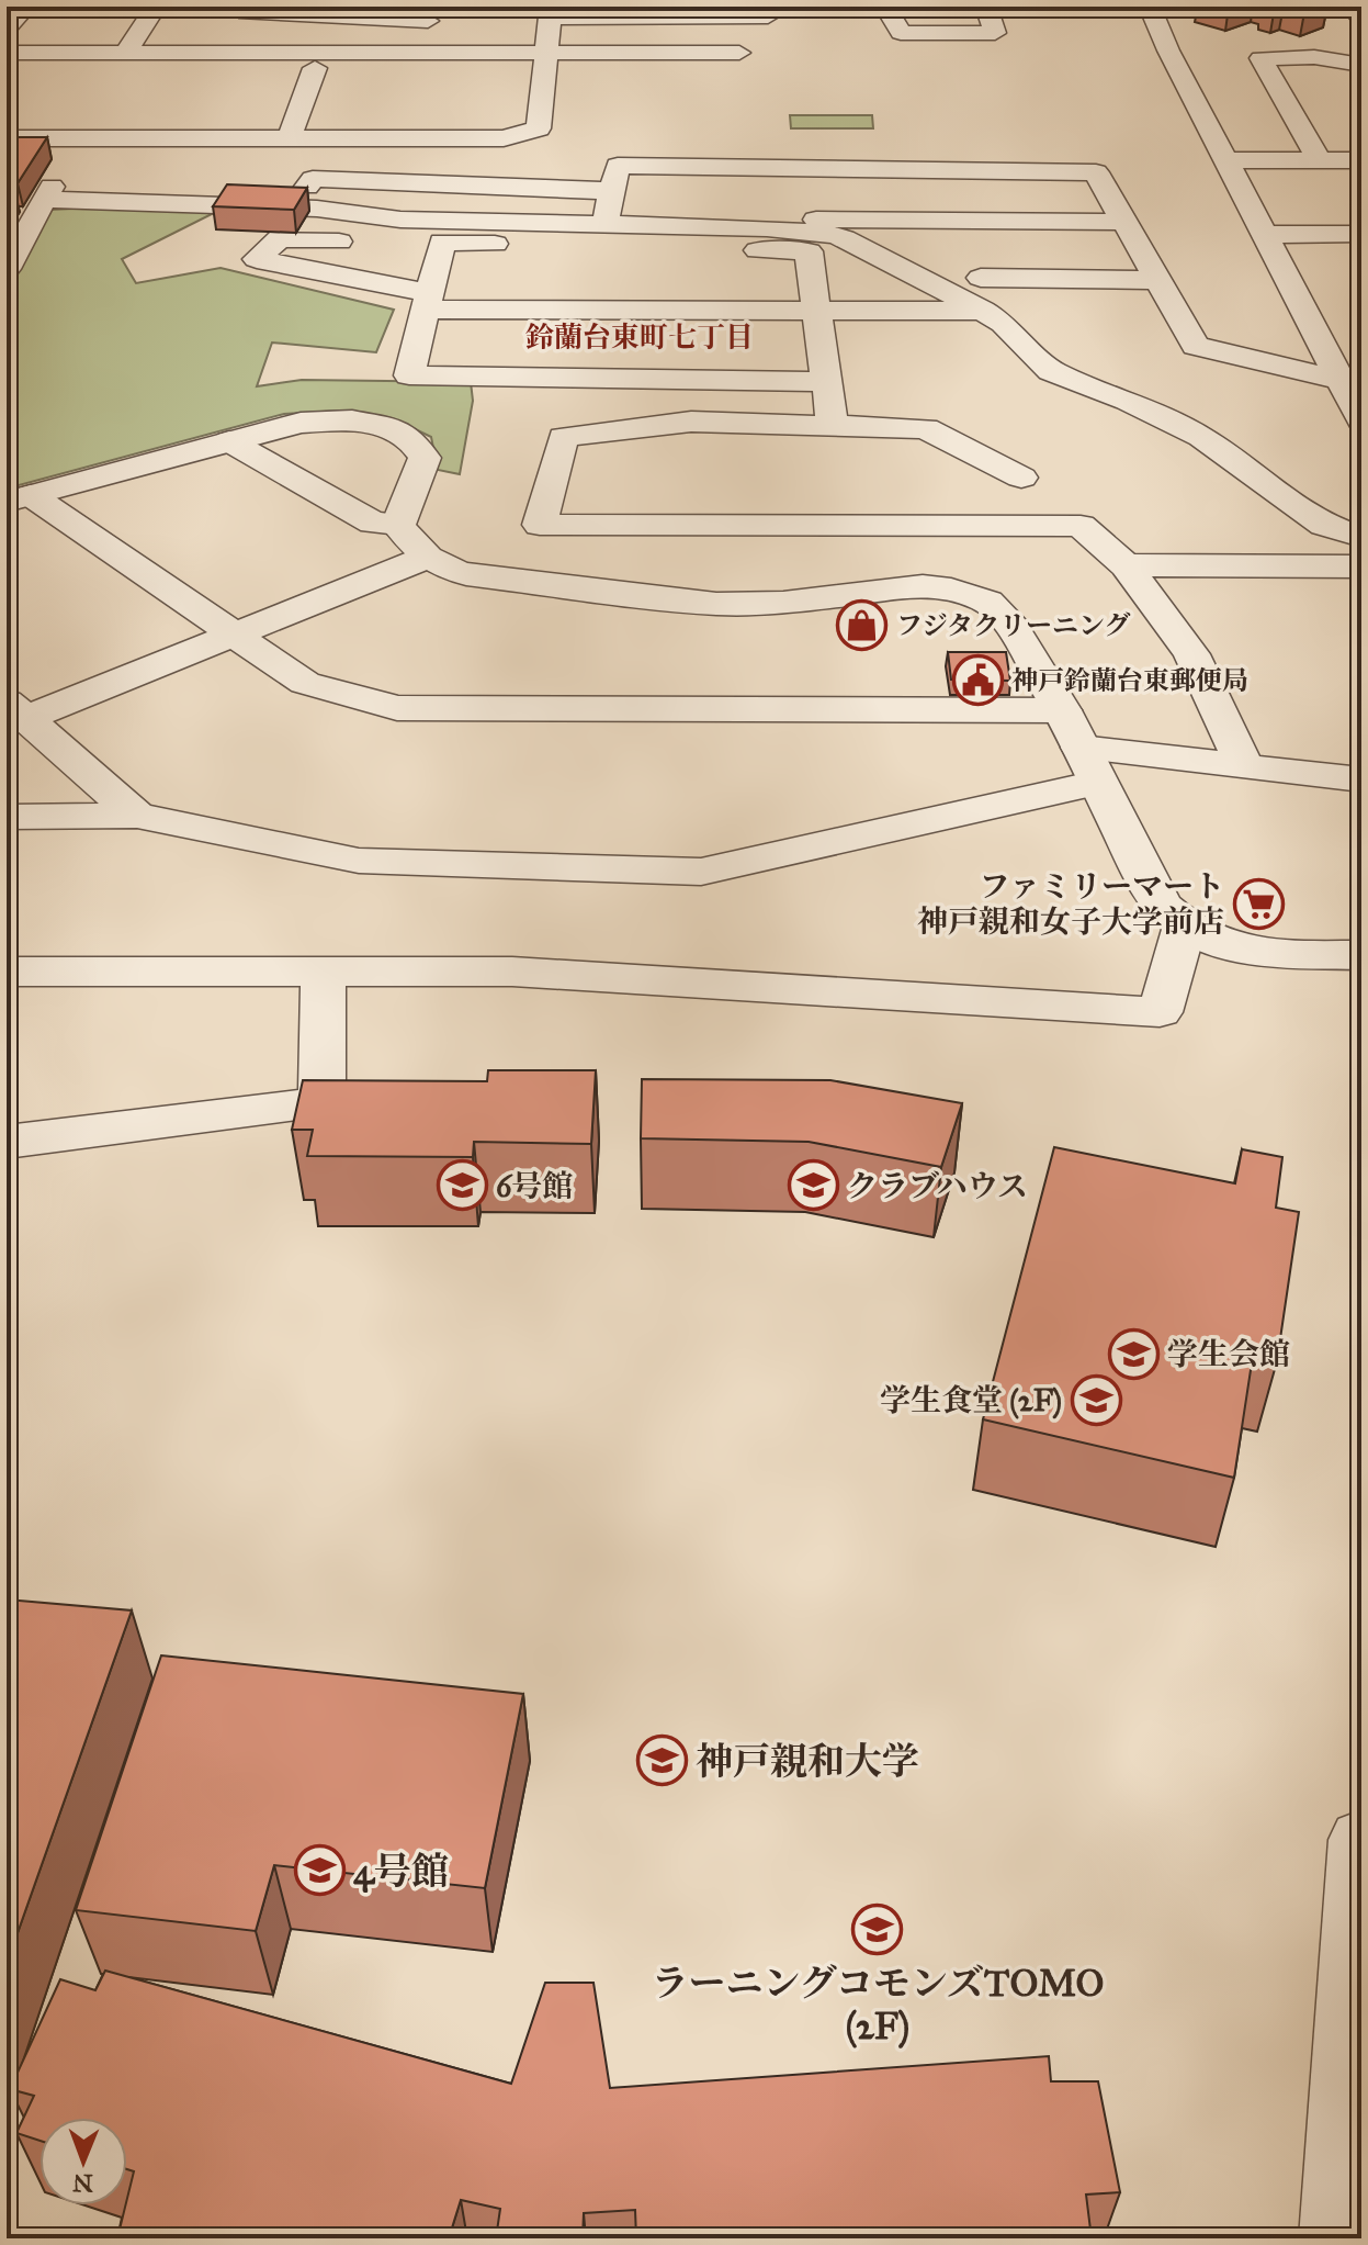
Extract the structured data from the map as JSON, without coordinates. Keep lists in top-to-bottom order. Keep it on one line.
{"districts":["鈴蘭台東町七丁目"],"places":{"shop":["フジタクリーニング"],"public building":["神戸鈴蘭台東郵便局"],"supermarket":["ファミリーマート 神戸親和女子大学前店"],"school or university":["6号館","クラブハウス","学生会館","学生食堂 (2F)","神戸親和大学","4号館","ラーニングコモンズTOMO (2F)"]},"north":"bottom"}
